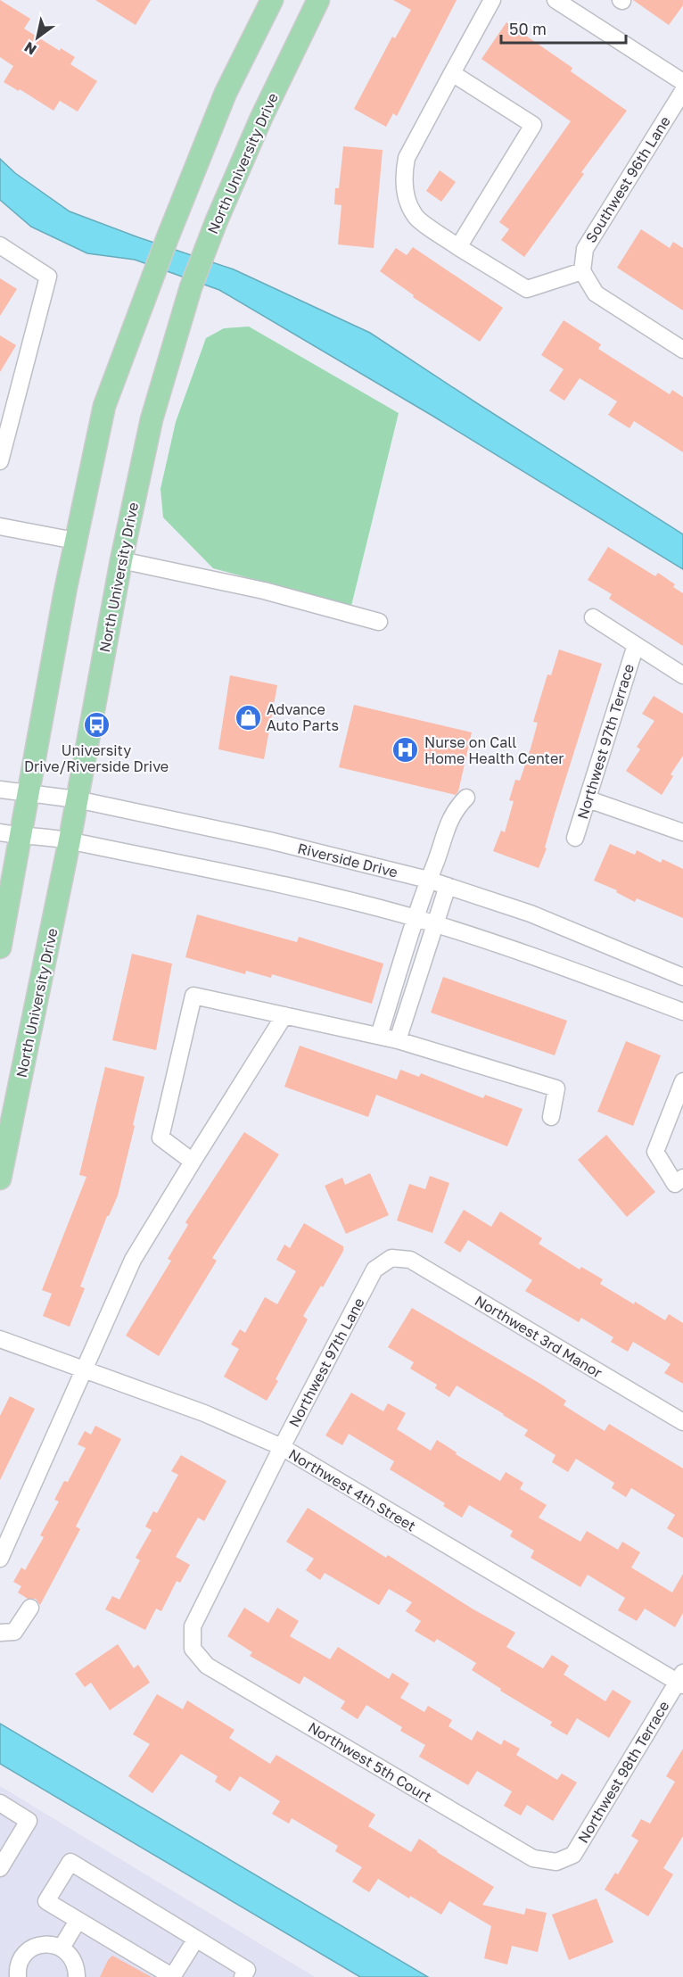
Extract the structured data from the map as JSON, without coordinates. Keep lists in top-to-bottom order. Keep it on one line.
{"streets":{"main road":["North University Drive"],"street":["Southwest 96th Lane","Northwest 97th Terrace","Riverside Drive","Northwest 3rd Manor","Northwest 97th Lane","Northwest 4th Street","Northwest 5th Court","Northwest 98th Terrace"]},"crossings":[["North University Drive","Riverside Drive"],["Northwest 3rd Manor","Northwest 97th Lane"],["Northwest 97th Lane","Northwest 4th Street"],["Northwest 97th Lane","Northwest 5th Court"],["Northwest 4th Street","Northwest 98th Terrace"],["Northwest 5th Court","Northwest 98th Terrace"]],"places":{"shop":["Advance Auto Parts"],"bus stop":["University Drive/Riverside Drive"],"hospital":["Nurse on Call Home Health Center"]},"scale_bar":"50 m","north":"bottom left"}
